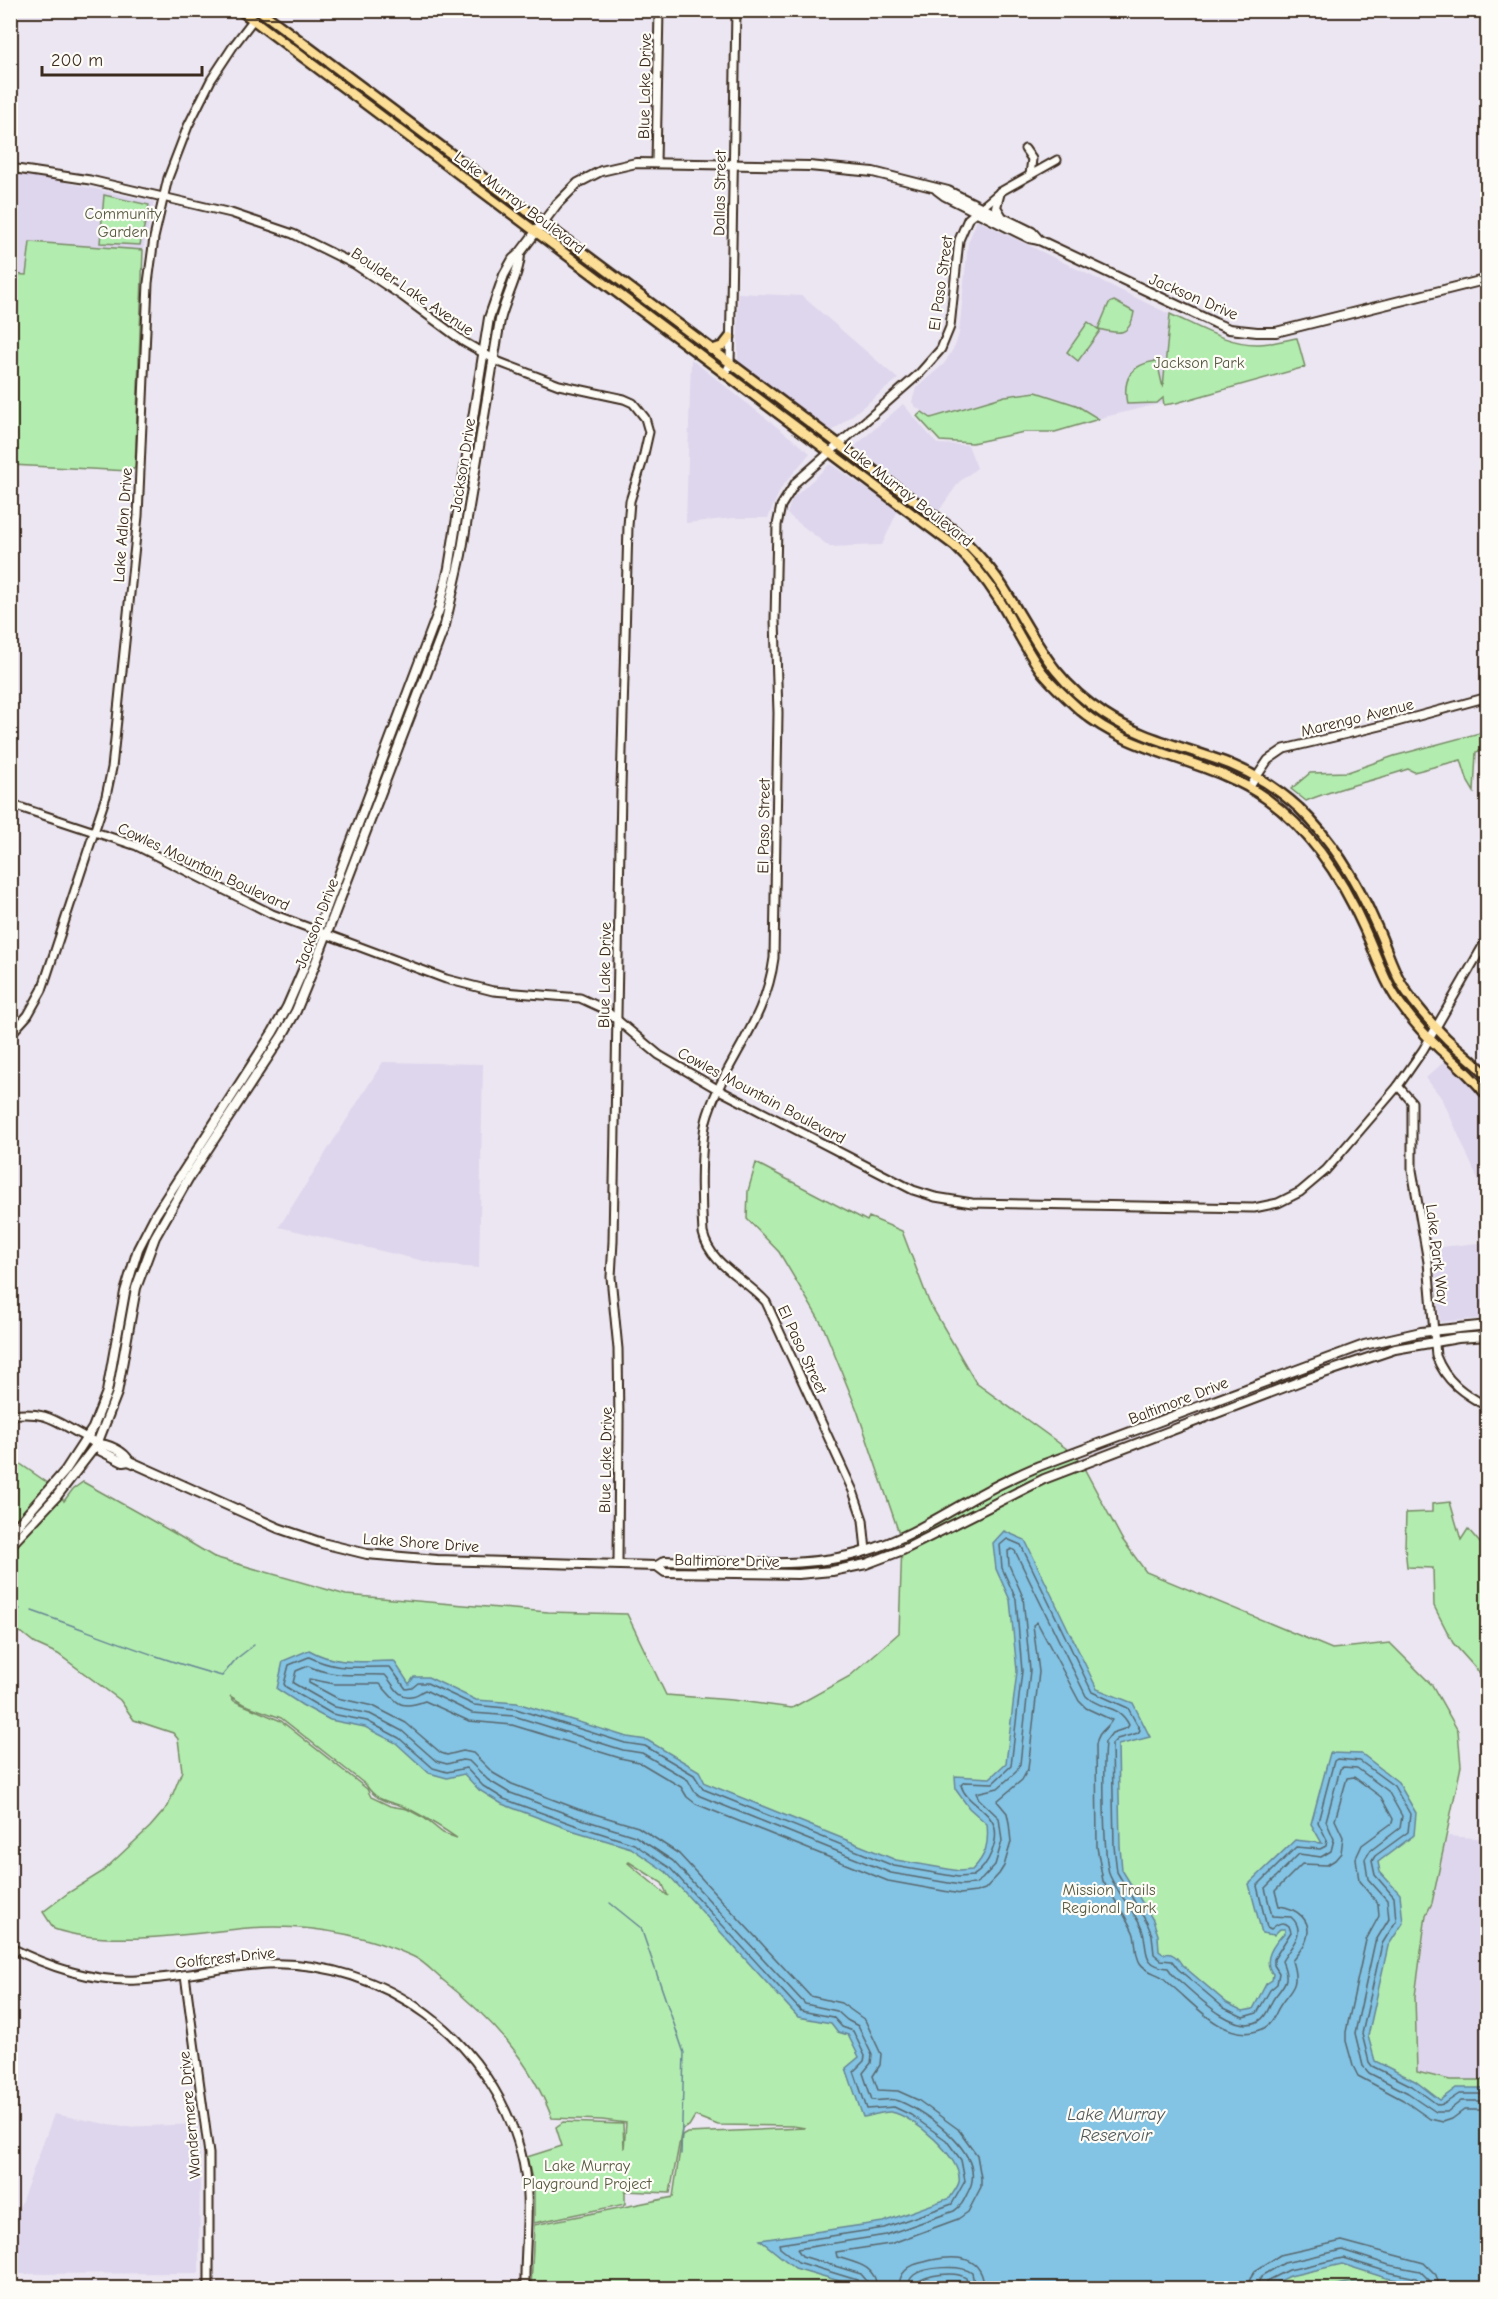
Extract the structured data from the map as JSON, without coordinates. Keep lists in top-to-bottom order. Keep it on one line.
{"streets":{"main road":["Lake Murray Boulevard","Jackson Drive","Baltimore Drive","Lake Shore Drive"],"street":["Blue Lake Drive","Dallas Street","El Paso Street","Boulder Lake Avenue","Lake Adlon Drive","Marengo Avenue","Cowles Mountain Boulevard","Lake Park Way","Golfcrest Drive","Wandermere Drive"]},"crossings":[["Blue Lake Drive","Boulder Lake Avenue"],["Blue Lake Drive","Jackson Drive"],["Blue Lake Drive","Cowles Mountain Boulevard"],["Blue Lake Drive","Lake Shore Drive"],["Dallas Street","Lake Murray Boulevard"],["Dallas Street","Jackson Drive"],["Lake Murray Boulevard","El Paso Street"],["Lake Murray Boulevard","Jackson Drive"],["Lake Murray Boulevard","Lake Adlon Drive"],["Lake Murray Boulevard","Marengo Avenue"],["Lake Murray Boulevard","Cowles Mountain Boulevard"],["El Paso Street","Jackson Drive"],["El Paso Street","Cowles Mountain Boulevard"],["El Paso Street","Baltimore Drive"],["Boulder Lake Avenue","Jackson Drive"],["Boulder Lake Avenue","Lake Adlon Drive"],["Jackson Drive","Cowles Mountain Boulevard"],["Jackson Drive","Lake Shore Drive"],["Lake Adlon Drive","Cowles Mountain Boulevard"],["Cowles Mountain Boulevard","Lake Park Way"],["Lake Park Way","Baltimore Drive"],["Baltimore Drive","Lake Shore Drive"],["Golfcrest Drive","Wandermere Drive"]],"water":["Lake Murray Reservoir"],"parks":["Community Garden","Jackson Park","Mission Trails Regional Park","Lake Murray Playground Project"],"scale_bar":"200 m"}
